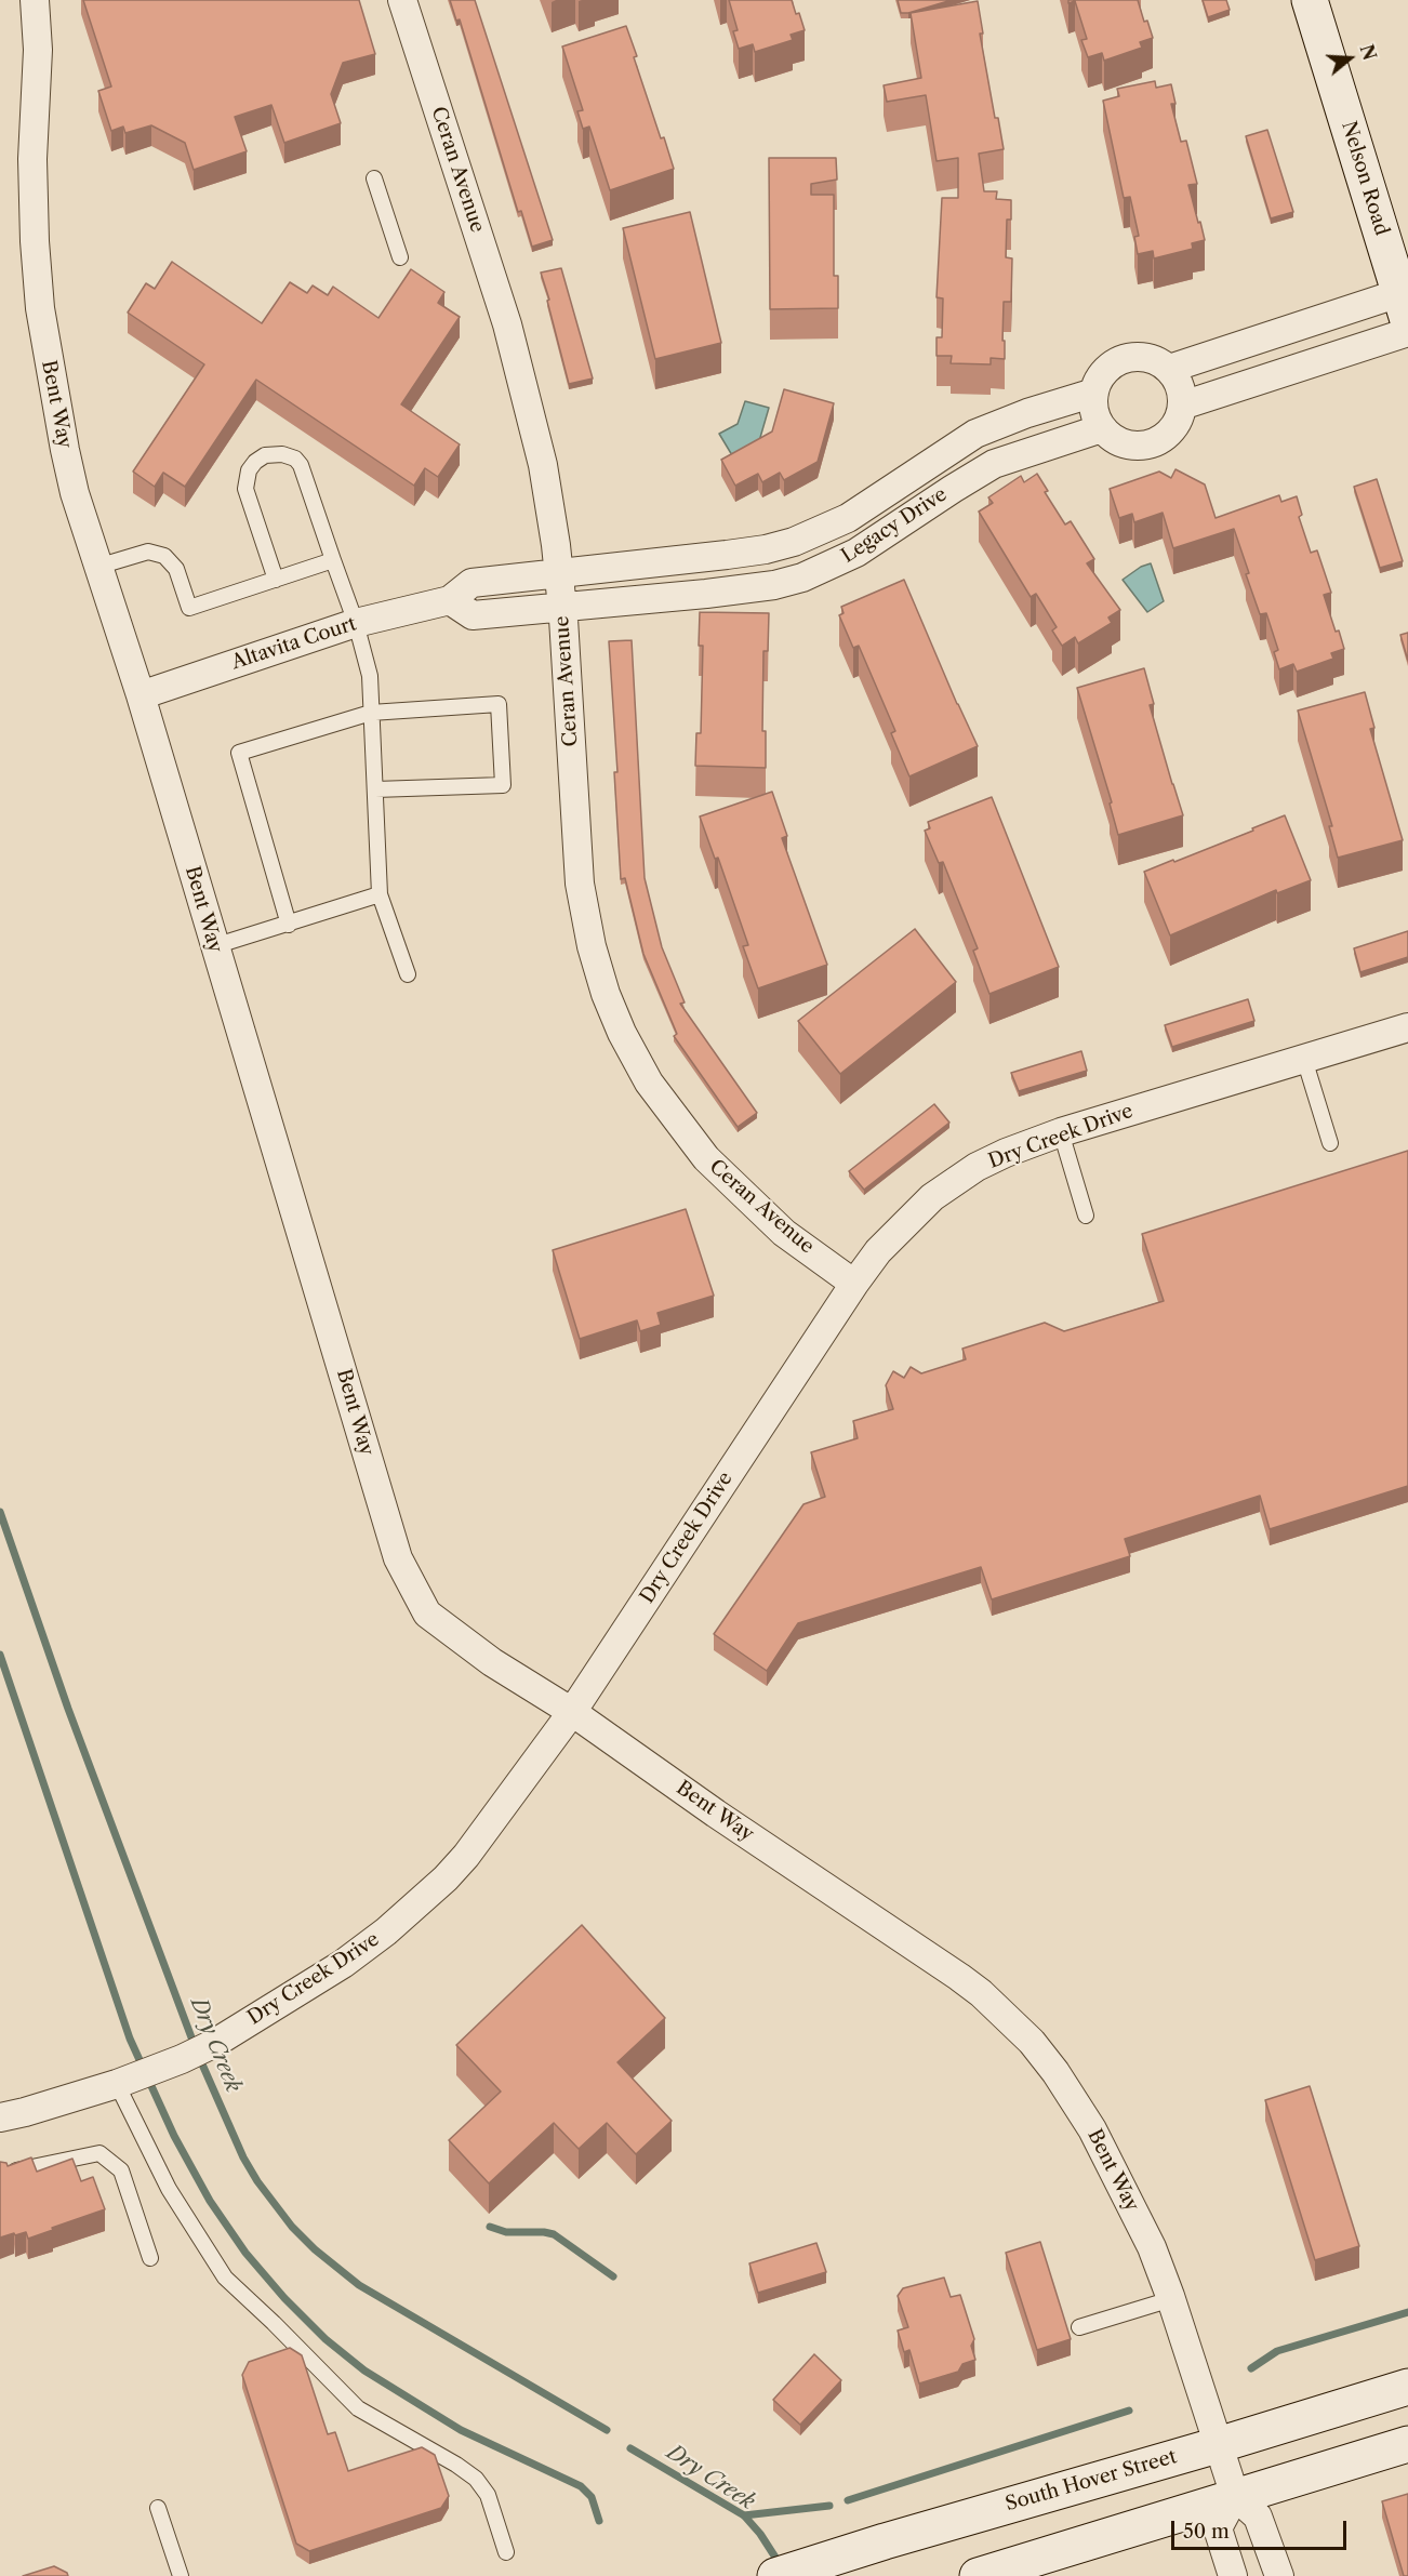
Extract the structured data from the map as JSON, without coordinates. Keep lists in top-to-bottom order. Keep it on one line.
{"streets":{"main road":["Nelson Road","South Hover Street"],"street":["Ceran Avenue","Bent Way","Legacy Drive","Altavita Court","Dry Creek Drive"]},"crossings":[["Ceran Avenue","Legacy Drive"],["Ceran Avenue","Altavita Court"],["Ceran Avenue","Dry Creek Drive"],["Bent Way","Altavita Court"],["Bent Way","Dry Creek Drive"],["Bent Way","South Hover Street"],["Legacy Drive","Altavita Court"]],"water":["Dry Creek"],"scale_bar":"50 m","north":"right"}
